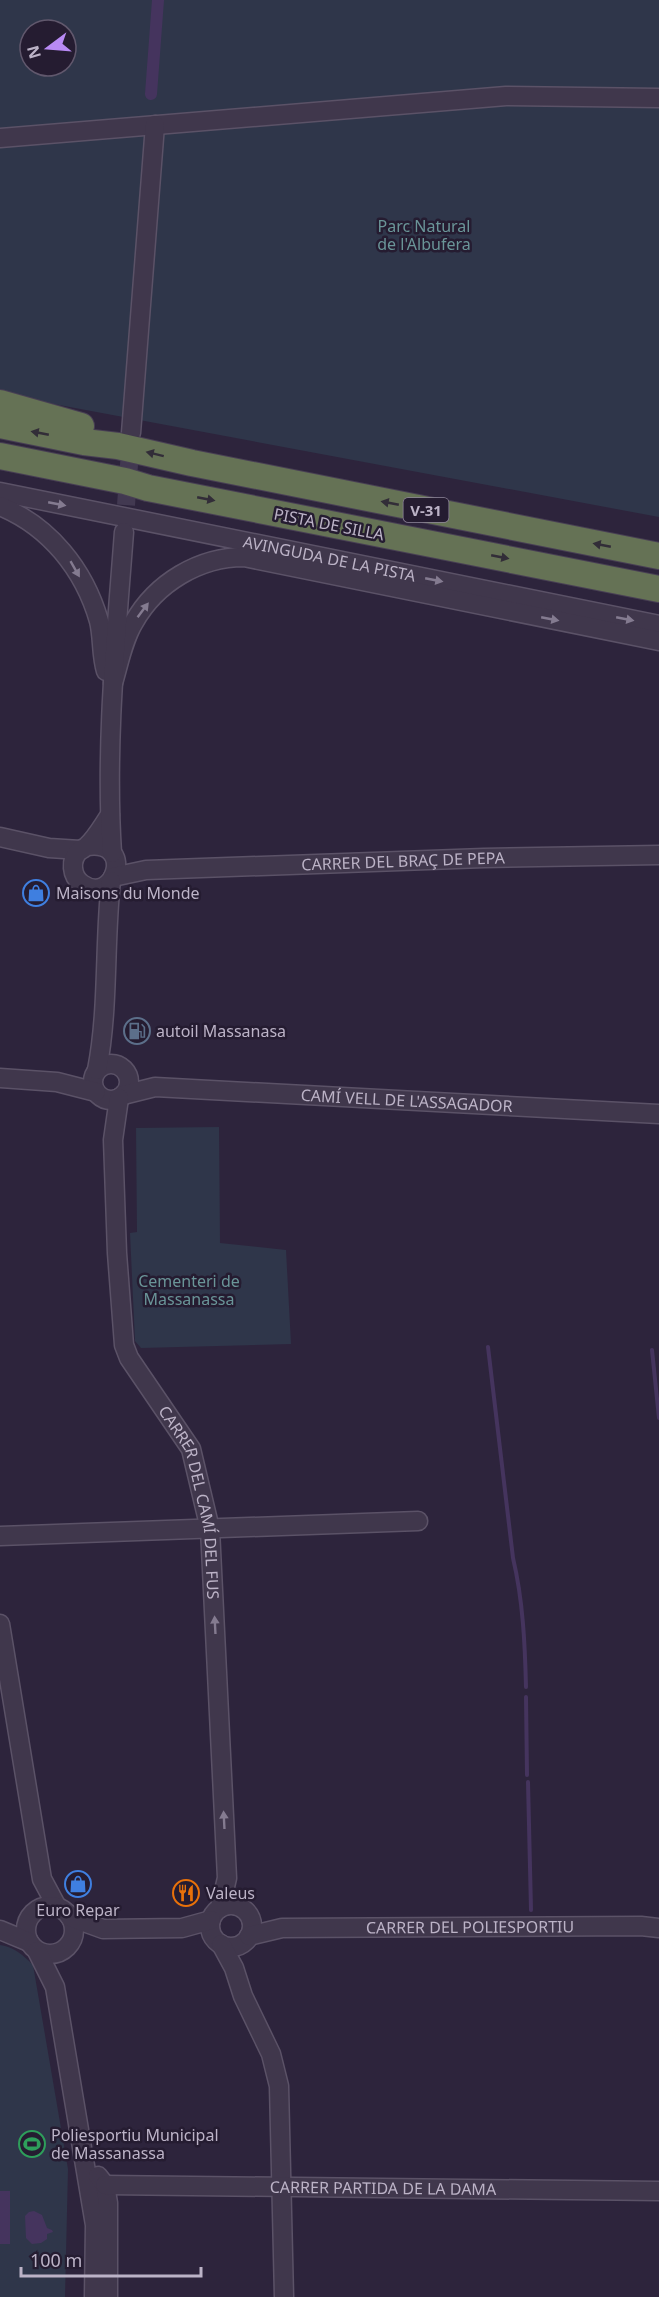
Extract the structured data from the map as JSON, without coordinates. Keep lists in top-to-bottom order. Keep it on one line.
{"streets":{"highway":["V-31","PISTA DE SILLA"],"street":["AVINGUDA DE LA PISTA","CARRER DEL BRAÇ DE PEPA","CAMÍ VELL DE L'ASSAGADOR","CARRER DEL CAMÍ DEL FUS","CARRER DEL POLIESPORTIU","CARRER PARTIDA DE LA DAMA"]},"crossings":[["CAMÍ VELL DE L'ASSAGADOR","CARRER DEL CAMÍ DEL FUS"],["CARRER DEL CAMÍ DEL FUS","CARRER DEL POLIESPORTIU"]],"one_way":["AVINGUDA DE LA PISTA","CARRER DEL CAMÍ DEL FUS"],"parks":["Parc Natural de l'Albufera","Cementeri de Massanassa"],"places":{"shop":["Maisons du Monde","Euro Repar"],"fuel station":["autoil Massanasa"],"restaurant":["Valeus"],"sports":["Poliesportiu Municipal de Massanassa"]},"scale_bar":"100 m","north":"left"}
